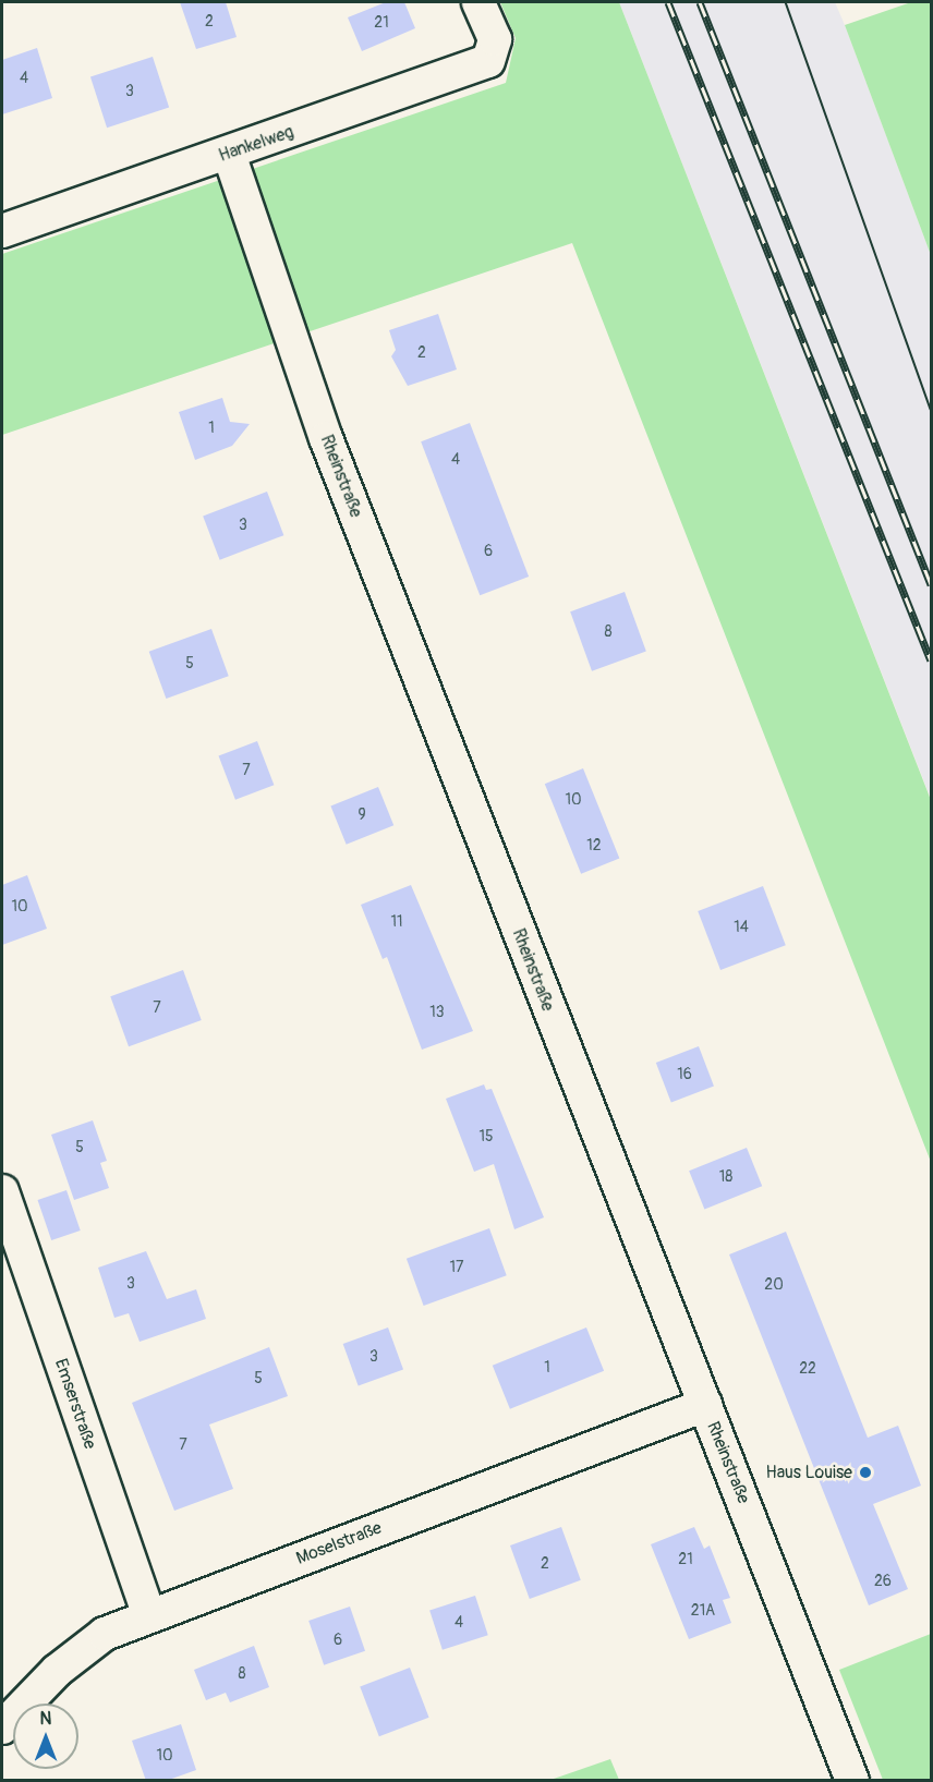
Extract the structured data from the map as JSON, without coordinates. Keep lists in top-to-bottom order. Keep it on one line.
{"streets":{"street":["Hankelweg","Rheinstraße","Emserstraße","Moselstraße"]},"crossings":[["Hankelweg","Rheinstraße"],["Rheinstraße","Moselstraße"],["Emserstraße","Moselstraße"]],"places":["Haus Louise"],"house_numbers":["2","21","4","3","2","1","4","3","6","8","5","7","10","9","12","10","11","14","7","13","16","15","5","18","17","3","20","3","1","22","5","7","21","2","26","21A","4","6","8","10"],"north":"top"}
